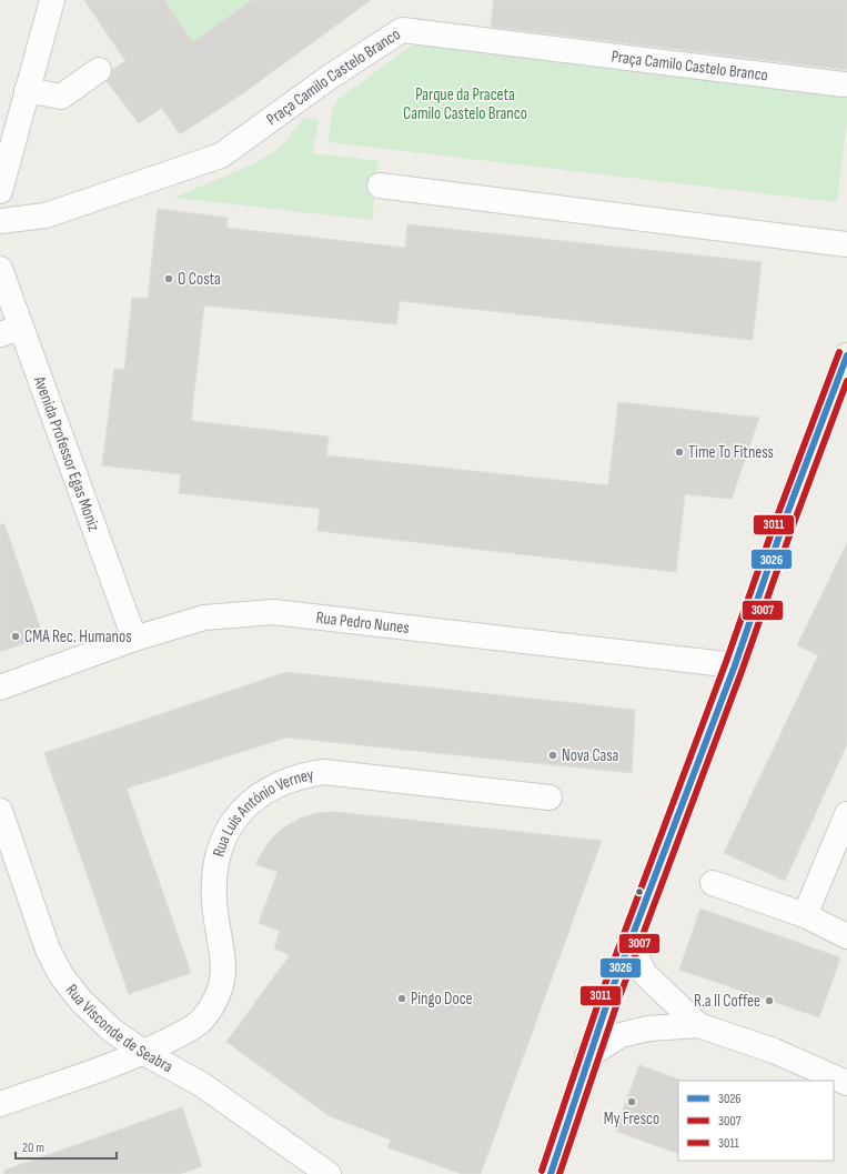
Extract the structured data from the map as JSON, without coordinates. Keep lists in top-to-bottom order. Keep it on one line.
{"streets":{"street":["Praça Camilo Castelo Branco","Avenida Professor Egas Moniz","Rua Pedro Nunes","Rua Luis António Verney","Rua Visconde de Seabra"]},"crossings":[["Avenida Professor Egas Moniz","Rua Pedro Nunes"],["Rua Luis António Verney","Rua Visconde de Seabra"]],"parks":["Parque da Praceta Camilo Castelo Branco"],"places":["O Costa","Time To Fitness","CMA Rec. Humanos","Nova Casa","Pingo Doce","R.a II Coffee","My Fresco"],"lines":["transit line 3011","transit line 3026","transit line 3007"],"legend":["3026","3007","3011"],"scale_bar":"20 m"}
